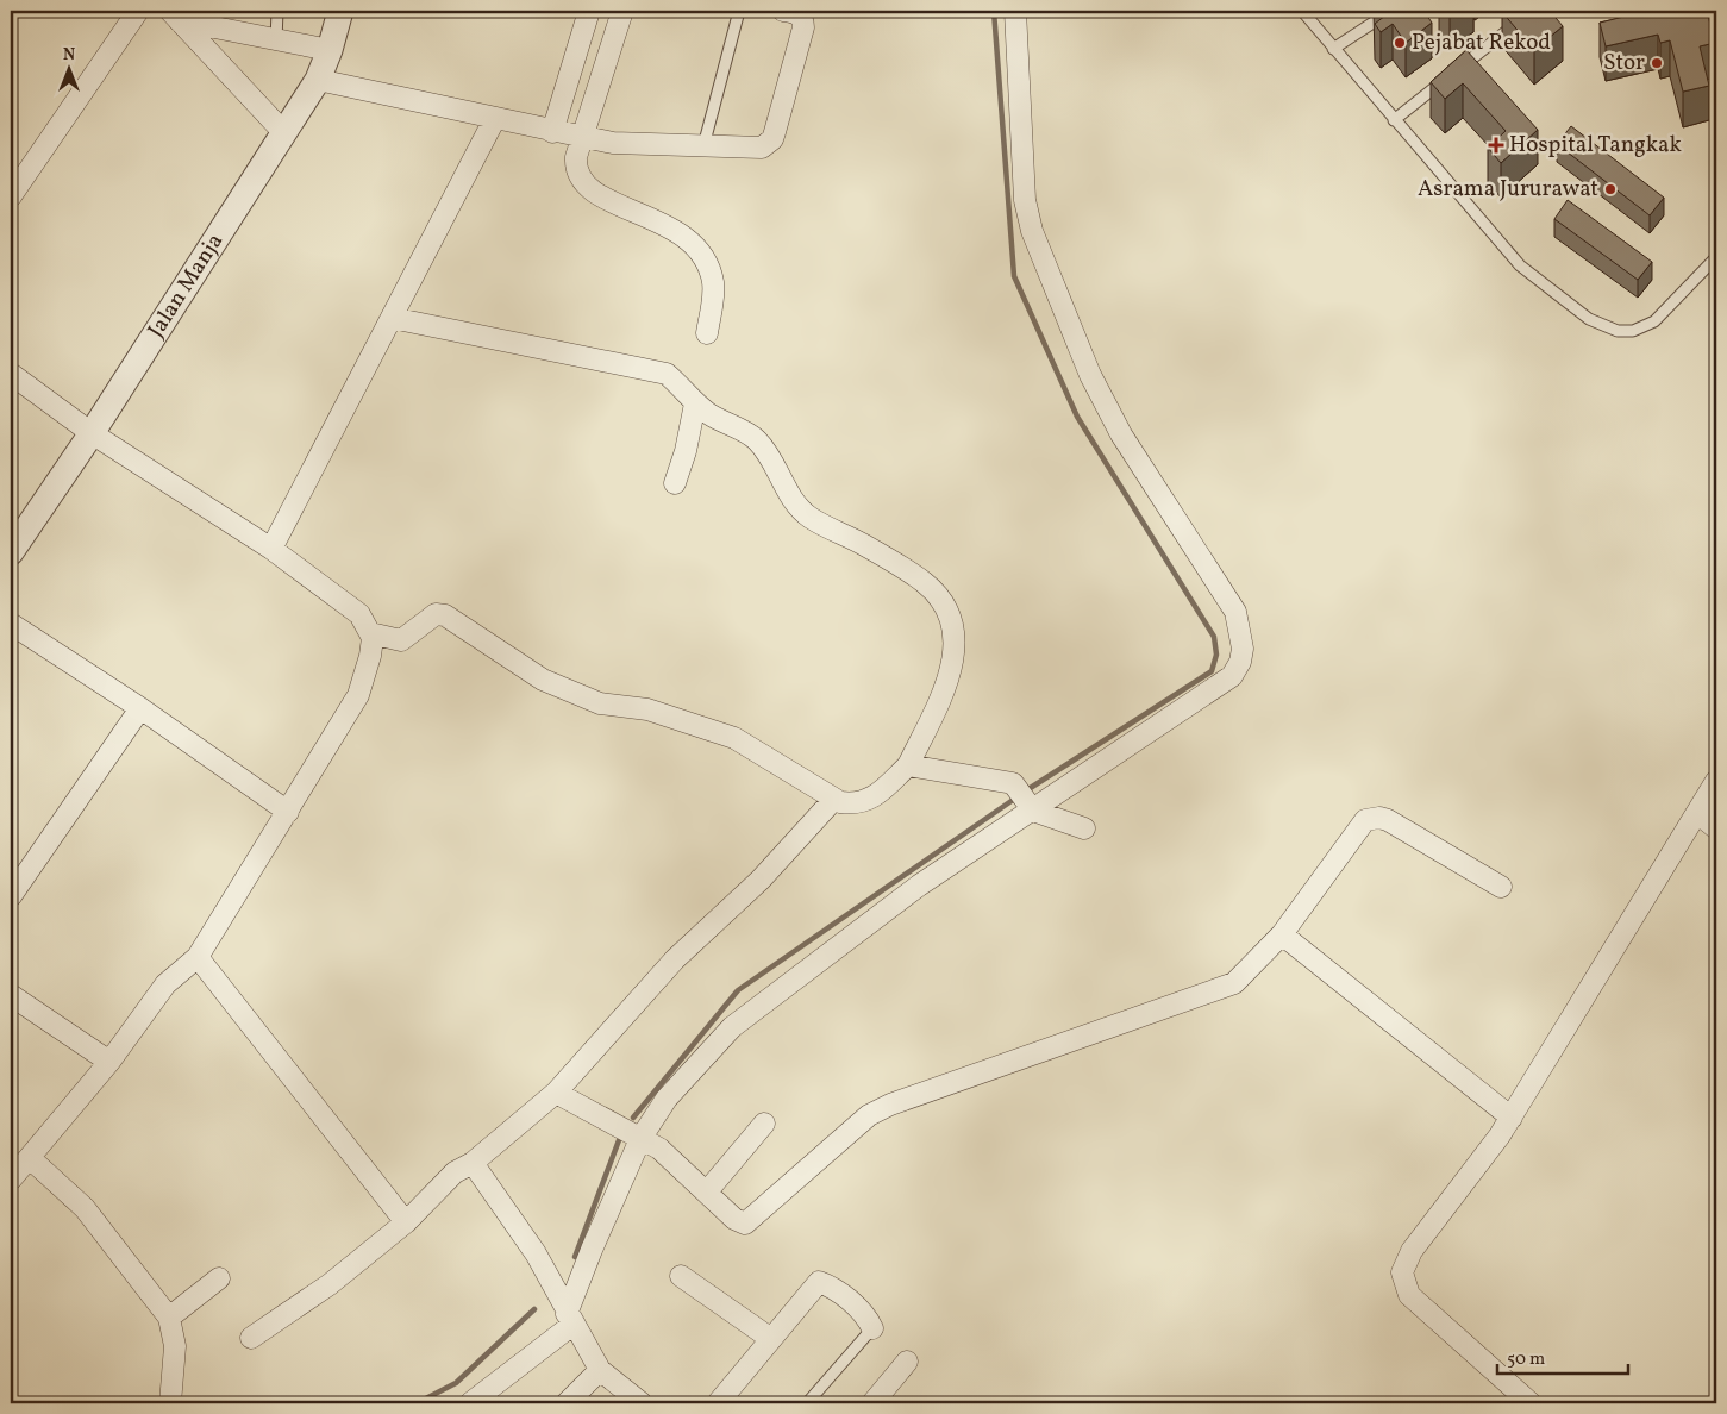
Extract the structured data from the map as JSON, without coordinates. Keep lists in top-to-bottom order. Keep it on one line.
{"streets":{"street":["Jalan Manja"]},"places":{"other":["Pejabat Rekod","Stor","Asrama Jururawat"],"health":["Hospital Tangkak"]},"scale_bar":"50 m","north":"top"}
